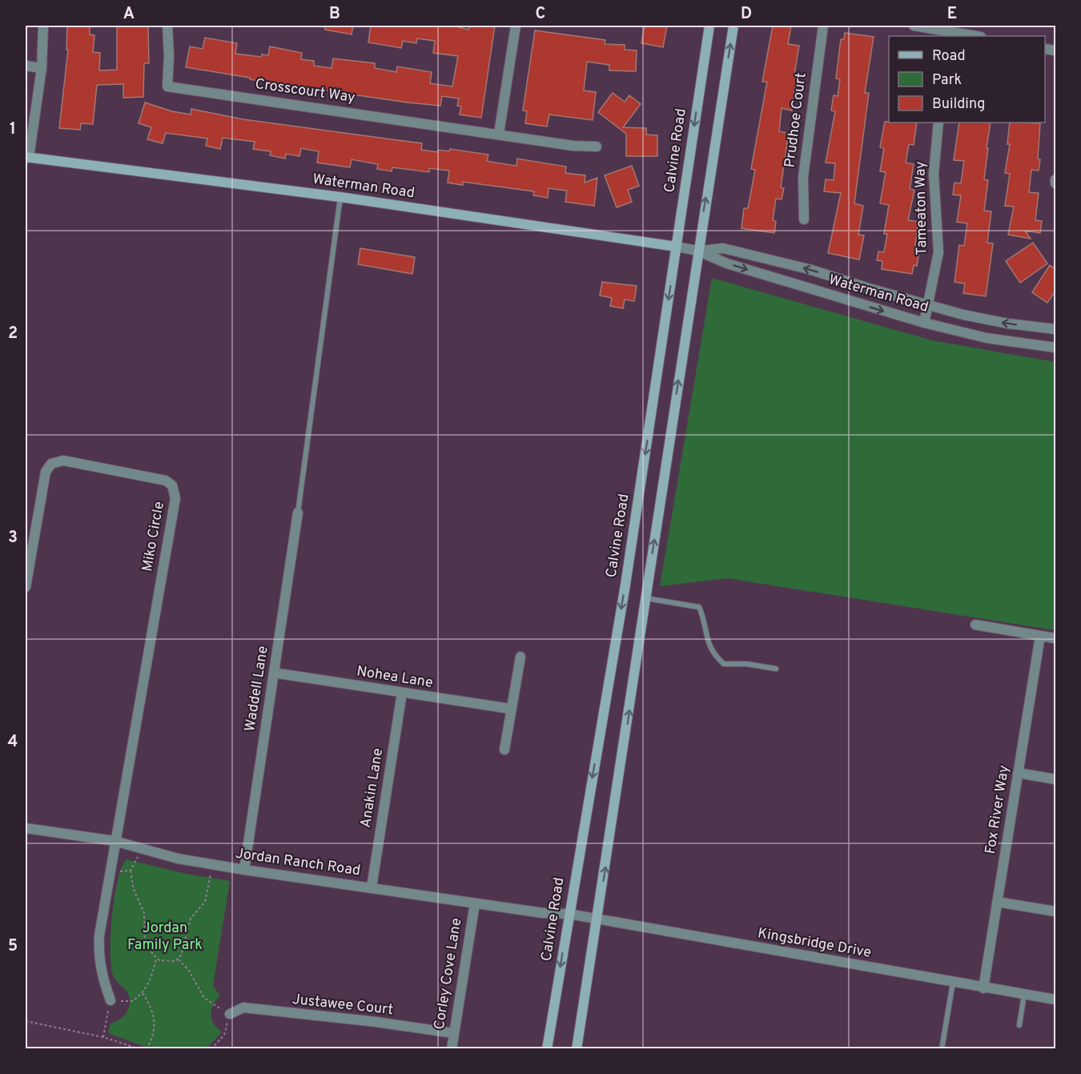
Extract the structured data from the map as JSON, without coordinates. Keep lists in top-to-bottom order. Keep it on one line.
{"streets":{"main road":["Calvine Road","Waterman Road"],"street":["Crosscourt Way","Prudhoe Court","Tameaton Way","Miko Circle","Nohea Lane","Waddell Lane","Anakin Lane","Fox River Way","Jordan Ranch Road","Kingsbridge Drive","Corley Cove Lane","Justawee Court"]},"crossings":[["Calvine Road","Waterman Road"],["Calvine Road","Jordan Ranch Road"],["Calvine Road","Kingsbridge Drive"],["Waterman Road","Tameaton Way"],["Miko Circle","Jordan Ranch Road"],["Nohea Lane","Waddell Lane"],["Nohea Lane","Anakin Lane"],["Waddell Lane","Jordan Ranch Road"],["Anakin Lane","Jordan Ranch Road"],["Fox River Way","Kingsbridge Drive"],["Jordan Ranch Road","Kingsbridge Drive"],["Jordan Ranch Road","Corley Cove Lane"],["Corley Cove Lane","Justawee Court"]],"parks":["Jordan Family Park"],"legend":["Road","Park","Building"],"grid":{"columns":["A","B","C","D","E"],"rows":["1","2","3","4","5"]}}
